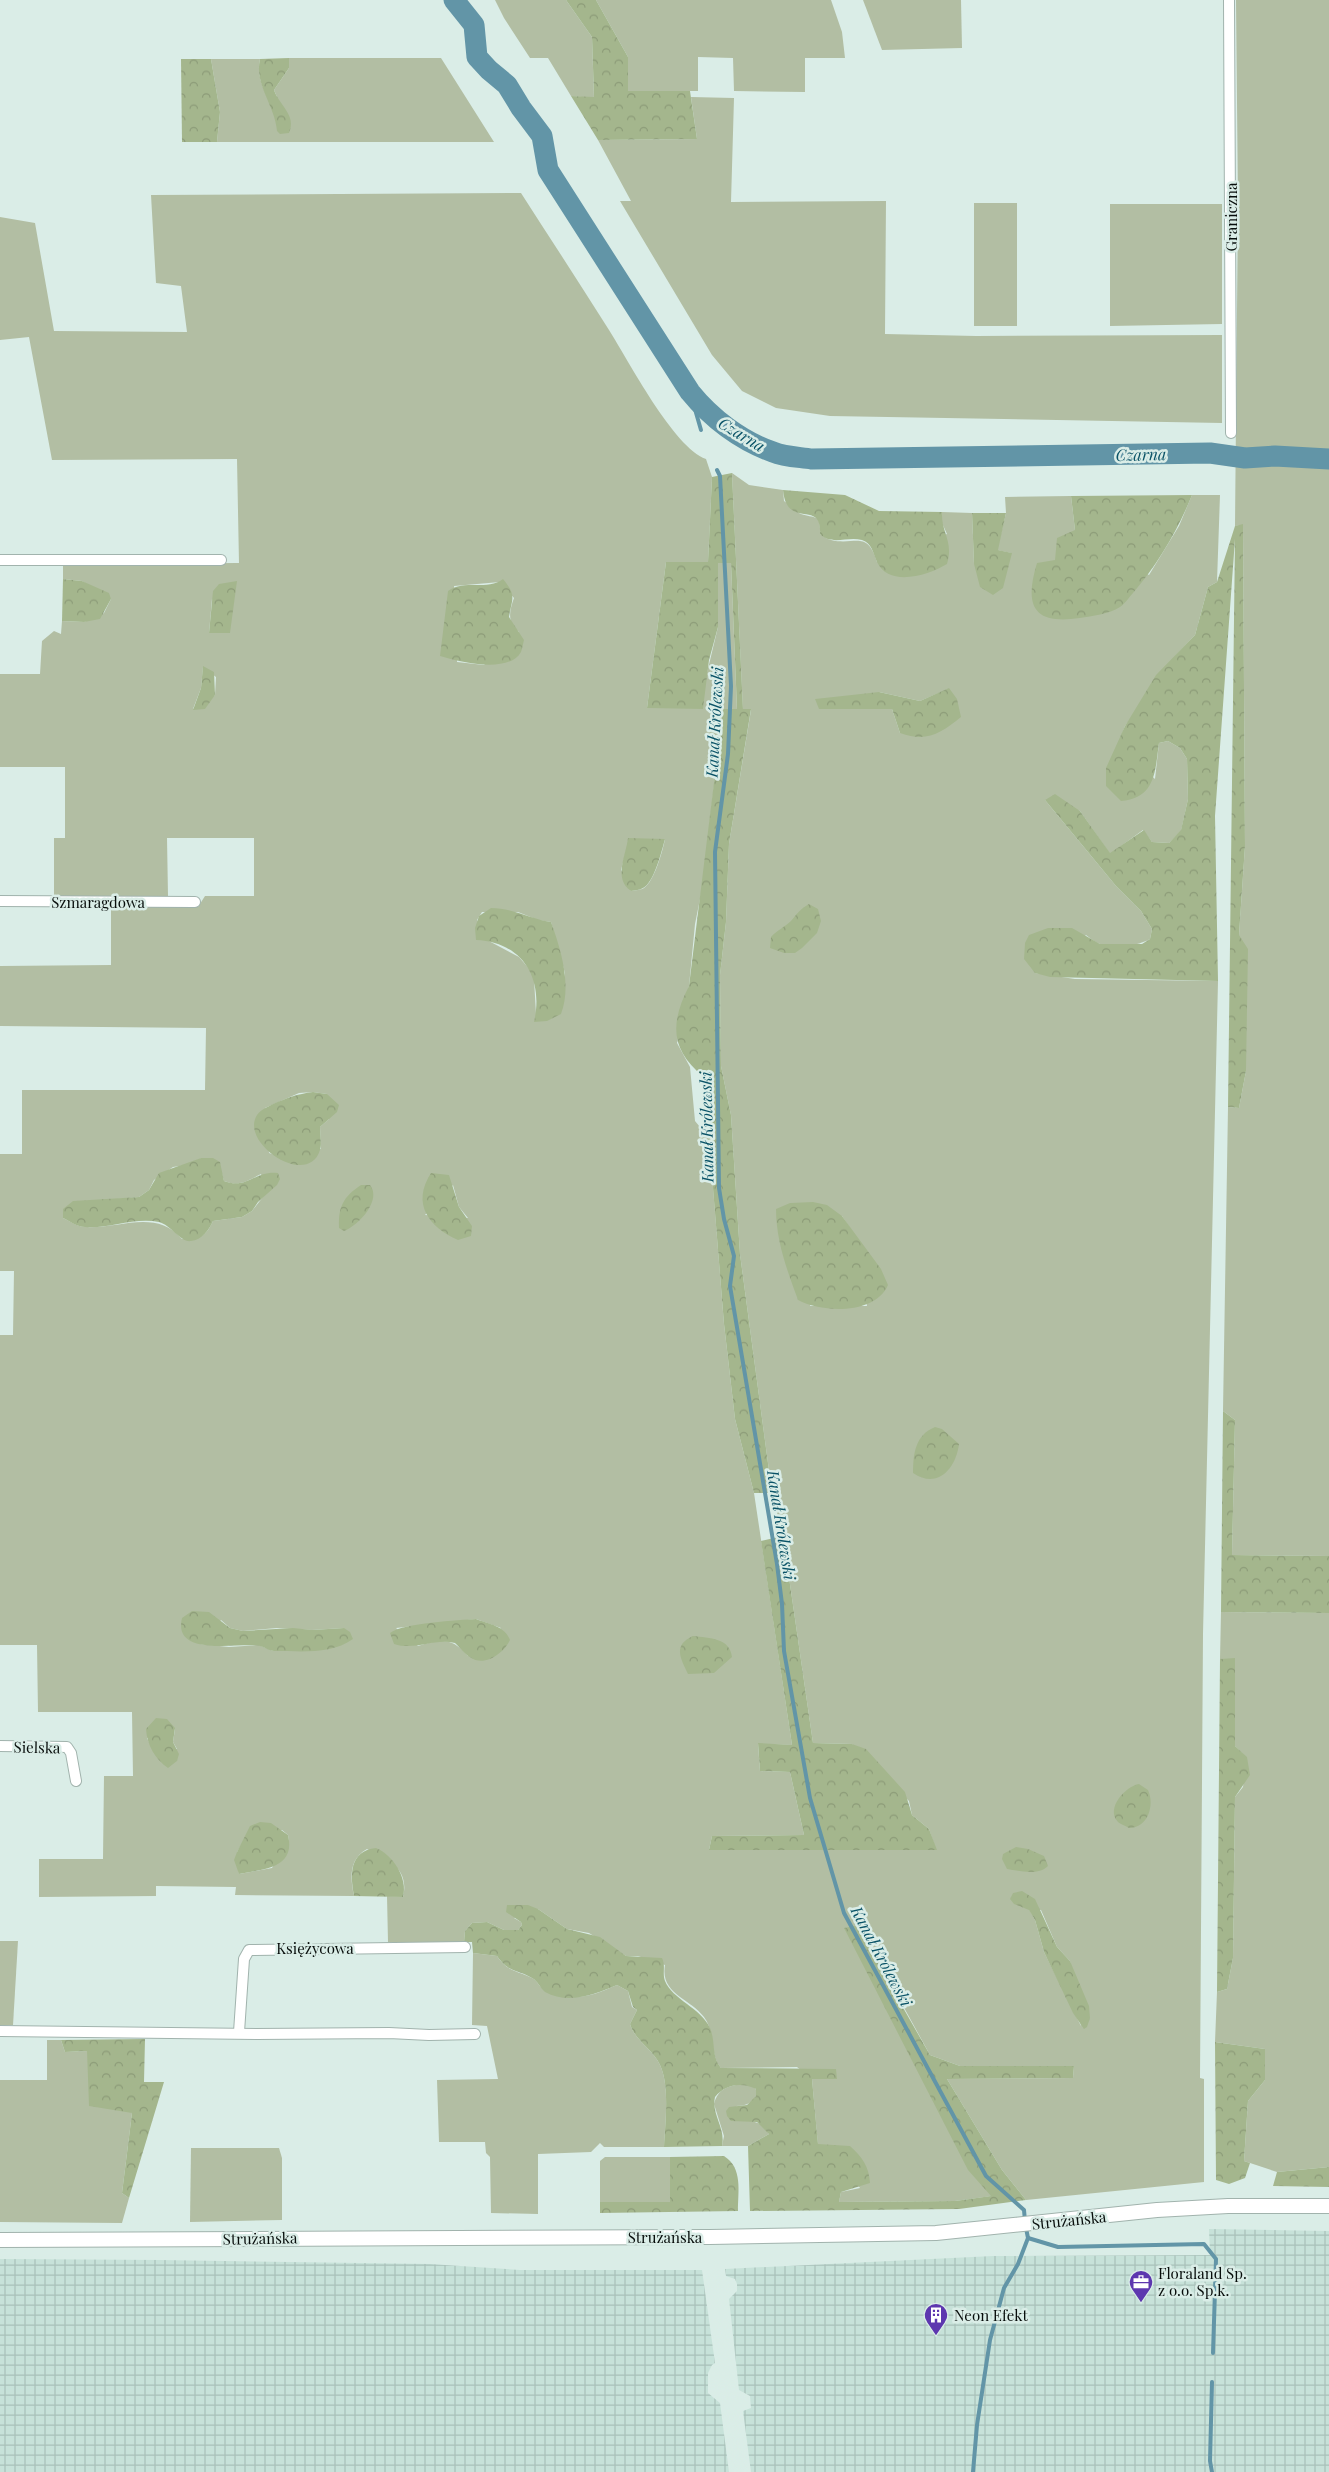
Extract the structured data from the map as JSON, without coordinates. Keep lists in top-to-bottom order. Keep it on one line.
{"streets":{"main road":["Strużańska"],"street":["Graniczna","Szmaragdowa","Sielska","Księżycowa"]},"water":["Czarna","Kanał Królewski"],"places":{"office":["Floraland Sp. z o.o. Sp.k."],"building":["Neon Efekt"]}}
